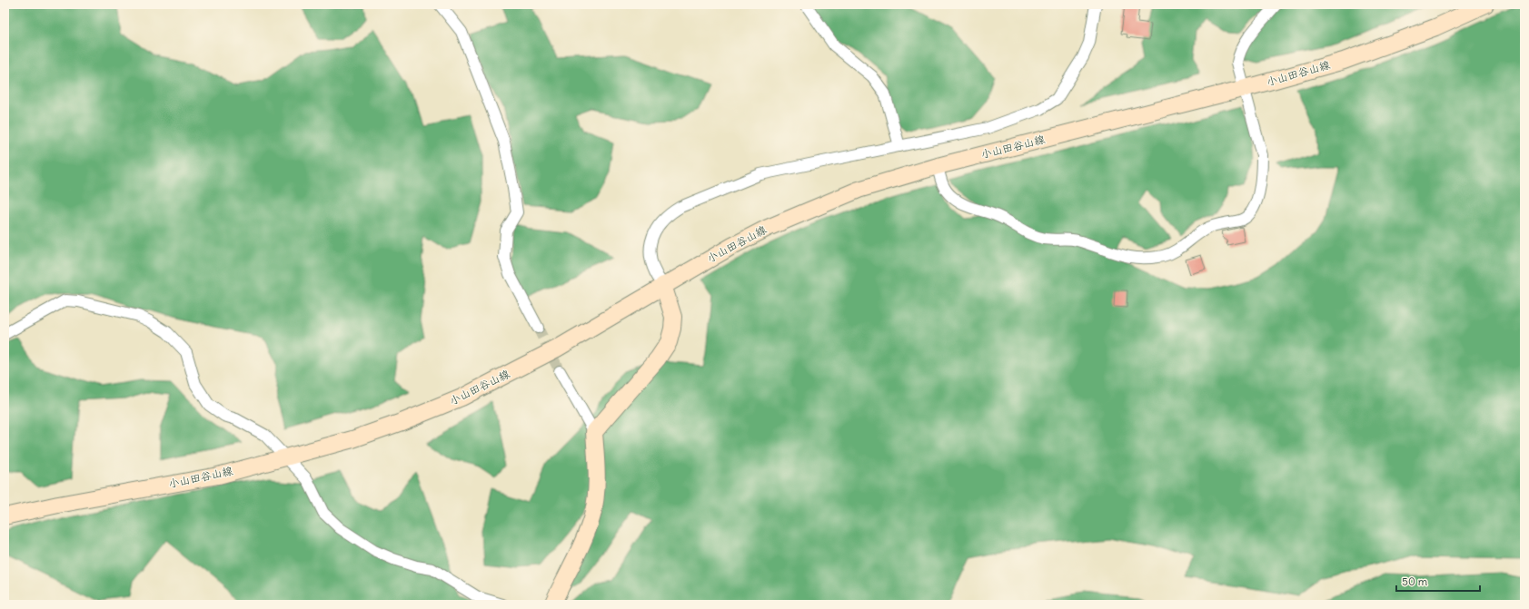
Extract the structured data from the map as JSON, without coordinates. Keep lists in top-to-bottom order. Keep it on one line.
{"streets":{"main road":["小山田谷山線"]},"scale_bar":"50 m"}
